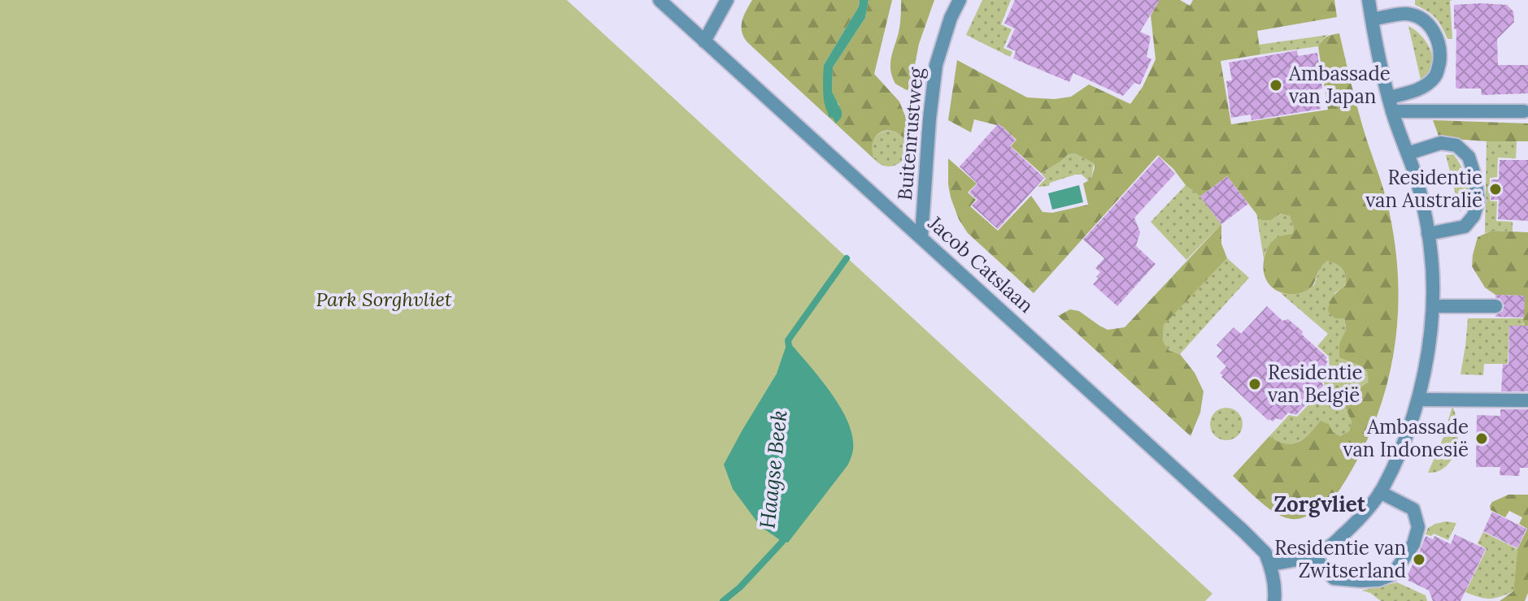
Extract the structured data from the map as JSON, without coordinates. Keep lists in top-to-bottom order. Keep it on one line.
{"streets":{"street":["Buitenrustweg","Jacob Catslaan"]},"crossings":[["Buitenrustweg","Jacob Catslaan"]],"districts":["Zorgvliet"],"water":["Haagse Beek"],"parks":["Park Sorghvliet"],"places":["Ambassade van Japan","Residentie van Australië","Residentie van België","Ambassade van Indonesië","Residentie van Zwitserland"]}
